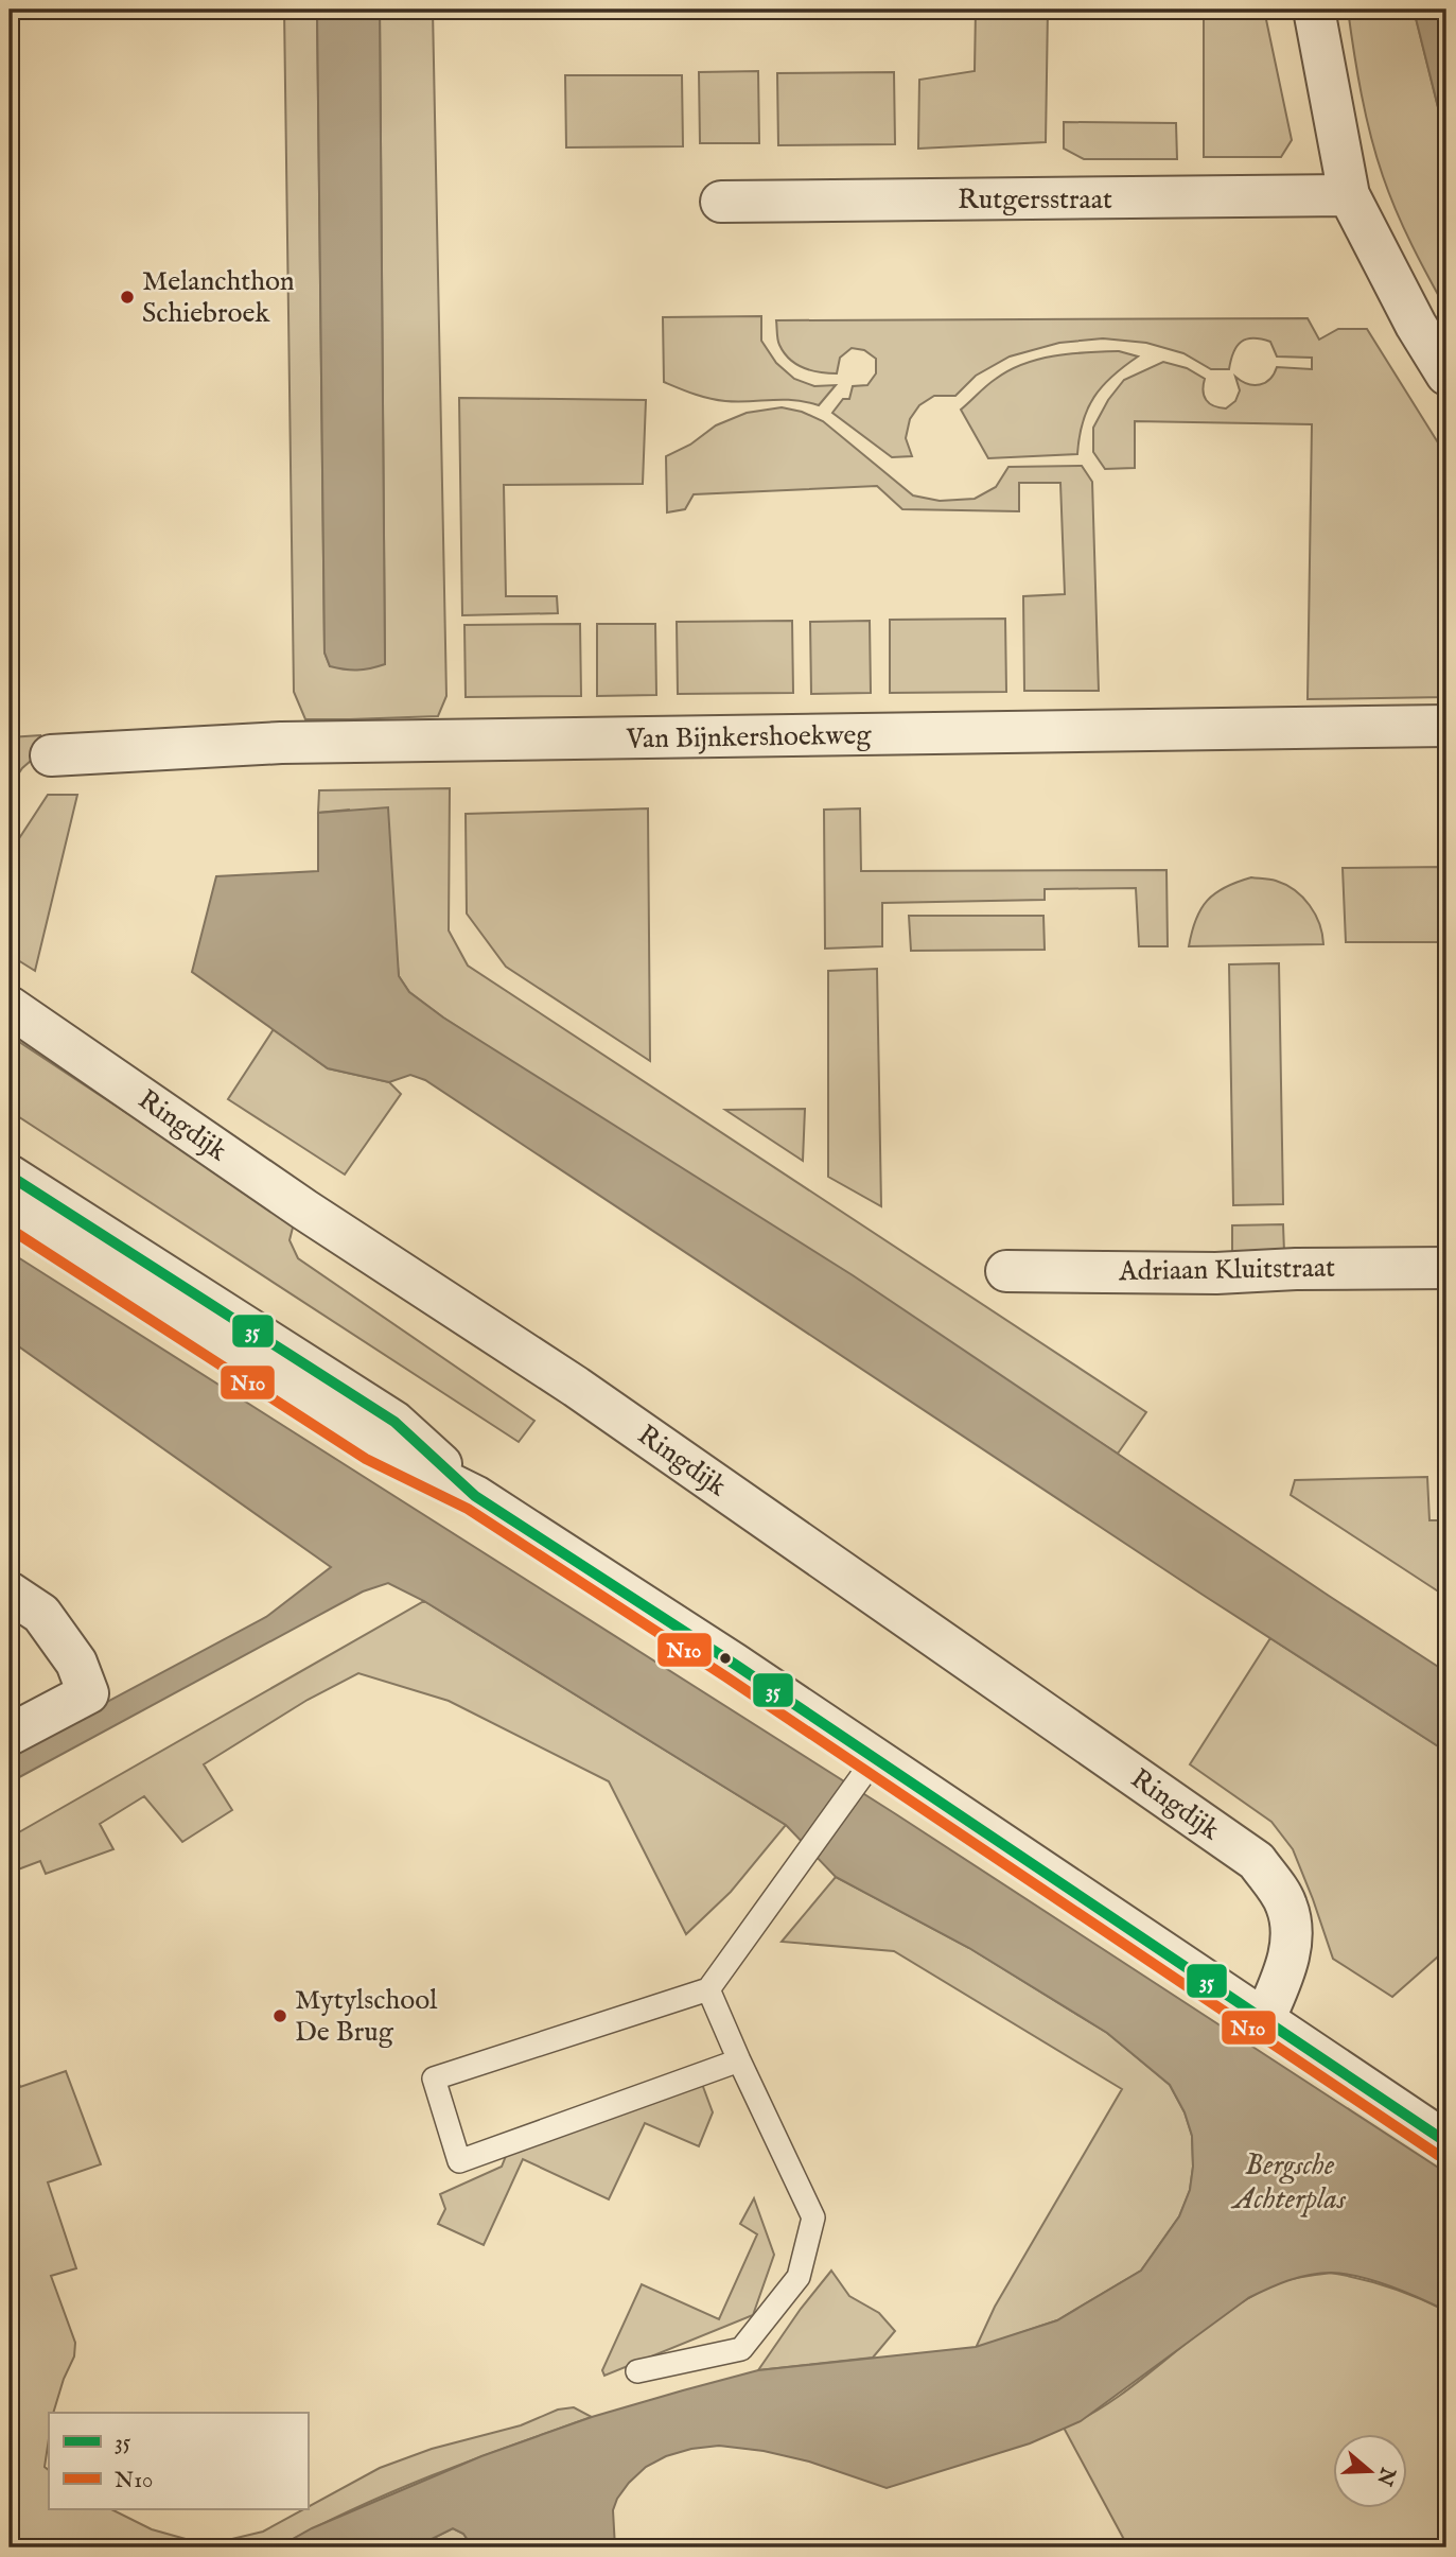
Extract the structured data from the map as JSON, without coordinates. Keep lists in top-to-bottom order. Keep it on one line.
{"streets":{"street":["Rutgersstraat","Van Bijnkershoekweg","Ringdijk","Adriaan Kluitstraat"]},"water":["Bergsche Achterplas"],"places":["Melanchthon Schiebroek","Mytylschool De Brug"],"lines":["transit line 35","transit line N10"],"legend":["35","N10"],"north":"right"}
